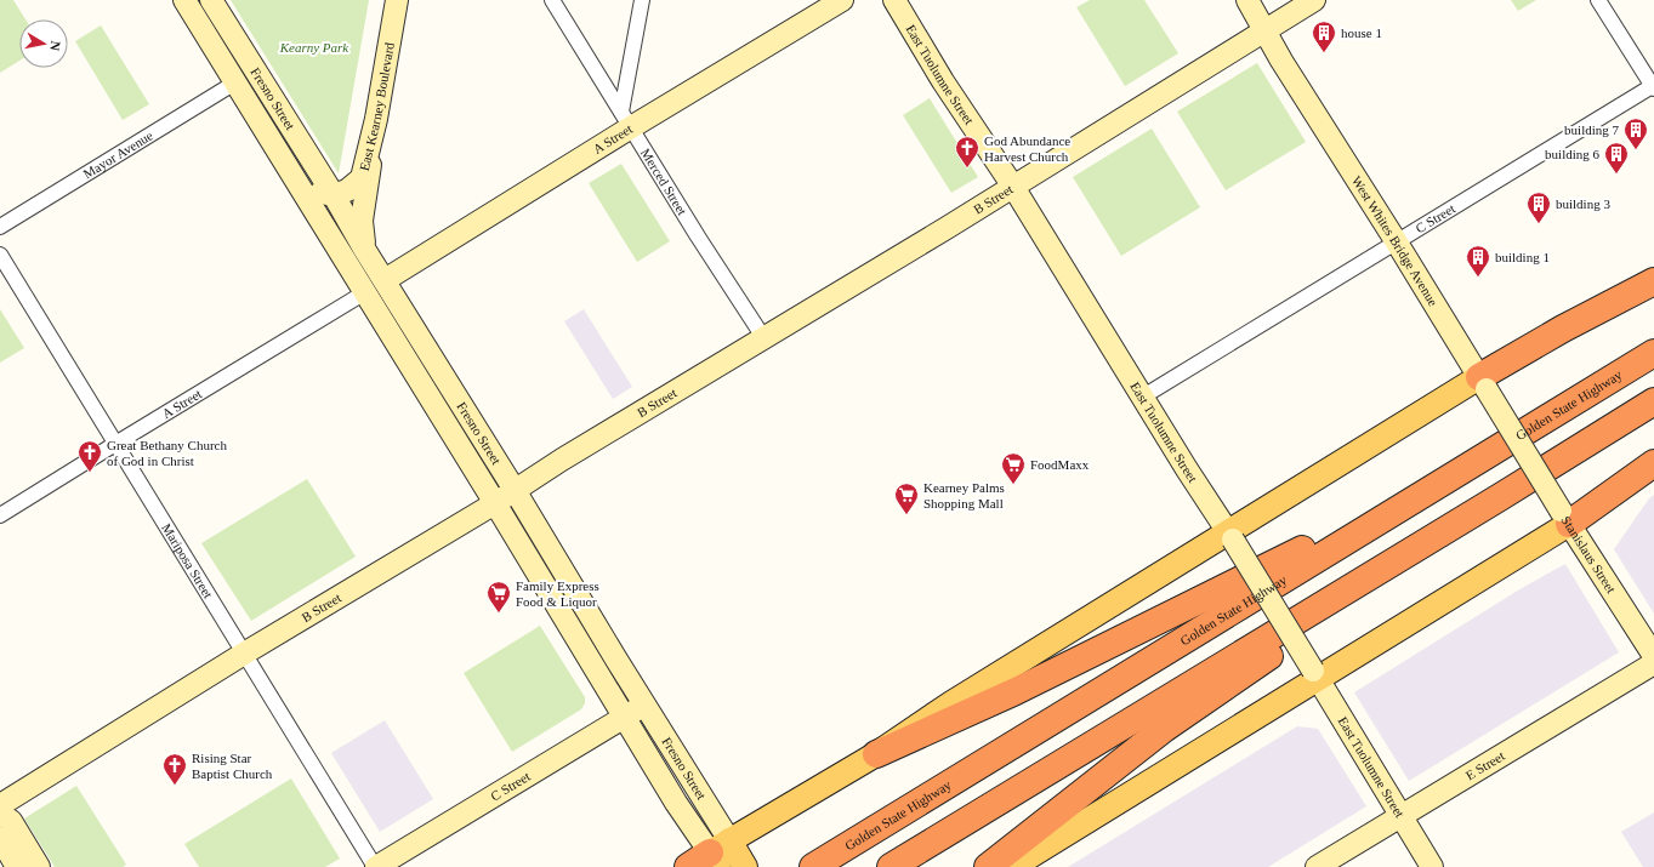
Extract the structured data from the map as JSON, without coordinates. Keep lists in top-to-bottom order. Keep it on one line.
{"streets":{"highway":["Golden State Highway"],"main road":["East Tuolumne Street","Fresno Street","East Kearney Boulevard","A Street","B Street","C Street","West Whites Bridge Avenue","Stanislaus Street","E Street"],"street":["Mayor Avenue","Merced Street","Mariposa Street"]},"crossings":[["East Tuolumne Street","B Street"],["East Tuolumne Street","C Street"],["East Tuolumne Street","E Street"],["Fresno Street","East Kearney Boulevard"],["Fresno Street","A Street"],["Fresno Street","Mayor Avenue"],["Fresno Street","B Street"],["Fresno Street","C Street"],["A Street","Merced Street"],["A Street","Mariposa Street"],["Merced Street","B Street"],["B Street","West Whites Bridge Avenue"],["B Street","Mariposa Street"],["C Street","West Whites Bridge Avenue"],["C Street","Mariposa Street"],["West Whites Bridge Avenue","Stanislaus Street"]],"parks":["Kearny Park"],"places":{"building":["house 1","building 7","building 6","building 3","building 1"],"church":["God Abundance Harvest Church","Great Bethany Church of God in Christ","Rising Star Baptist Church"],"supermarket":["FoodMaxx","Kearney Palms Shopping Mall","Family Express Food & Liquor"]},"north":"right"}
